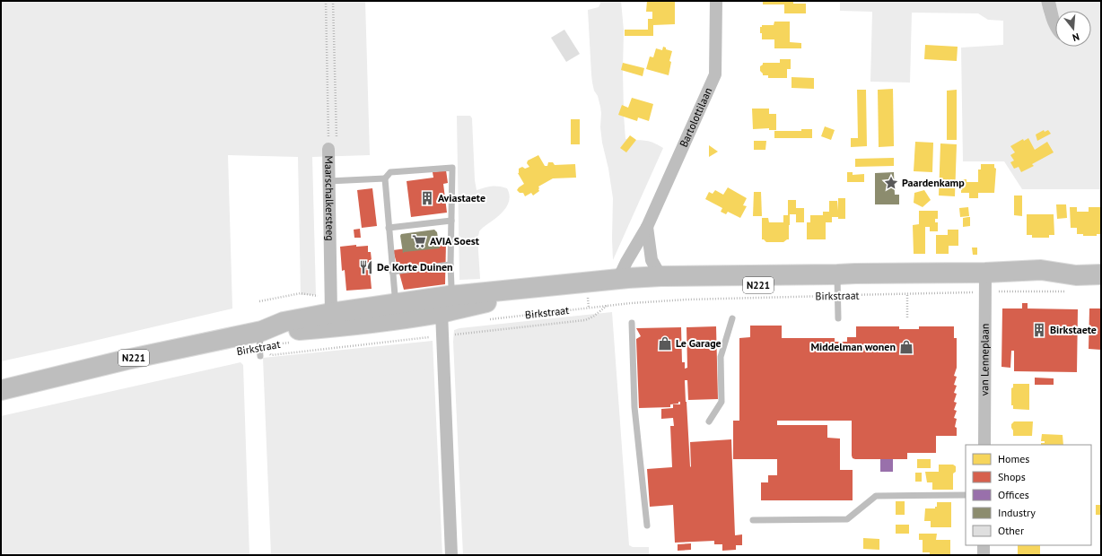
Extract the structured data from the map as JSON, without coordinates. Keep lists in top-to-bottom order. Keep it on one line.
{"streets":{"main road":["N221","Birkstraat"],"street":["Bartolottilaan","Maarschalkersteeg","van Lenneplaan"]},"crossings":[["Bartolottilaan","Birkstraat"],["Maarschalkersteeg","Birkstraat"],["Birkstraat","van Lenneplaan"]],"places":{"place":["Paardenkamp"],"building":["Aviastaete","Birkstaete"],"supermarket":["AVIA Soest"],"restaurant":["De Korte Duinen"],"shop":["Le Garage","Middelman wonen"]},"legend":["Homes","Shops","Offices","Industry","Other"],"north":"bottom"}
